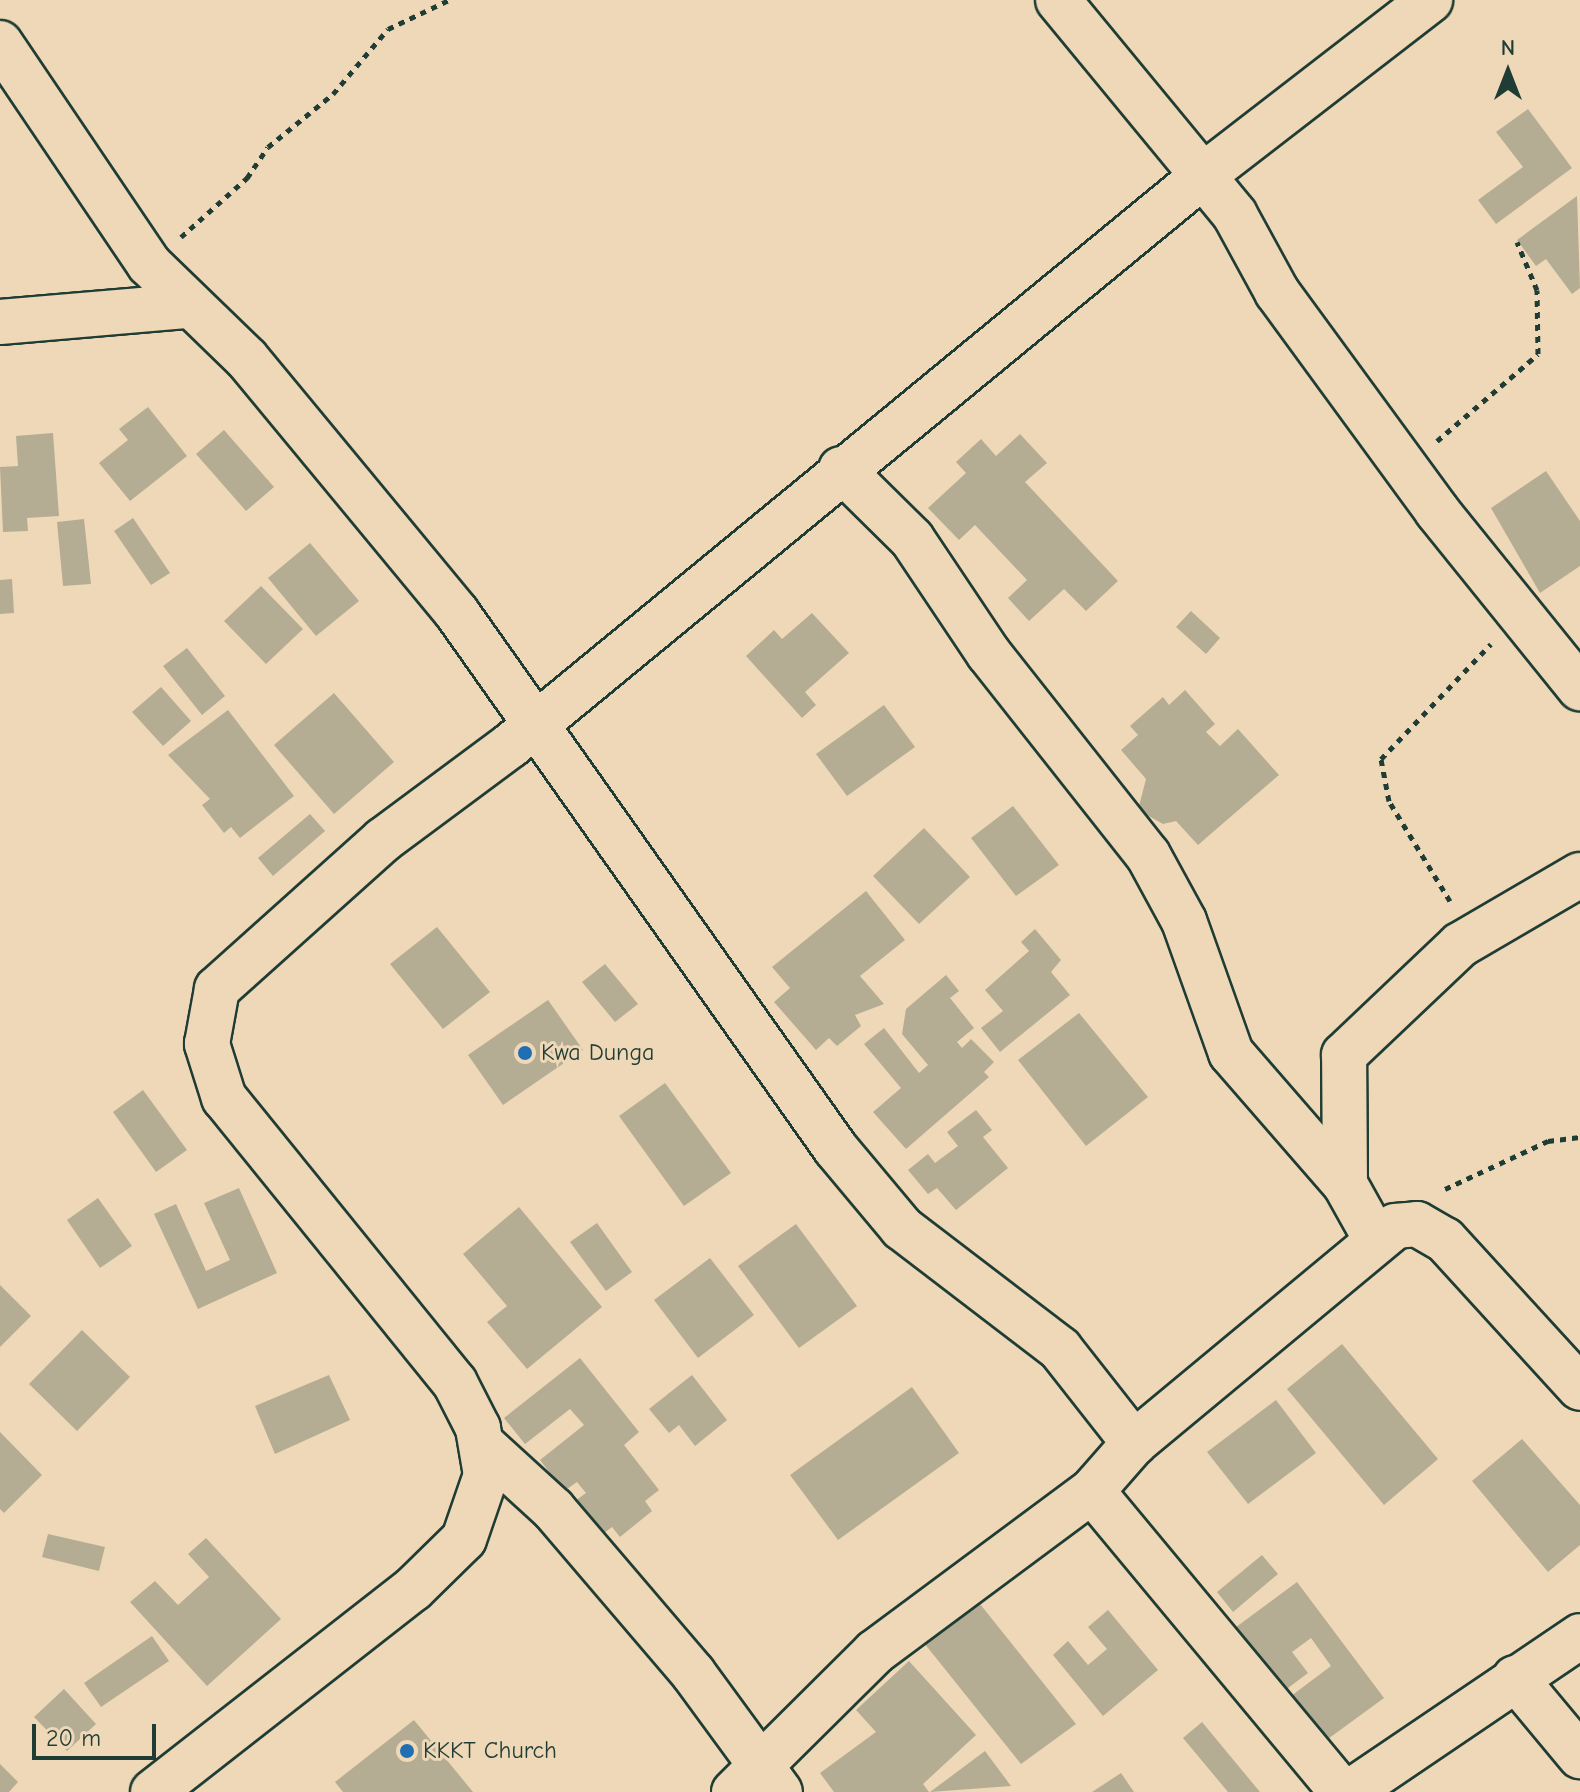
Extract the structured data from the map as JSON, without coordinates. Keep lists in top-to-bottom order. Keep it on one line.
{"places":["Kwa Dunga","KKKT Church"],"scale_bar":"20 m","north":"top"}
